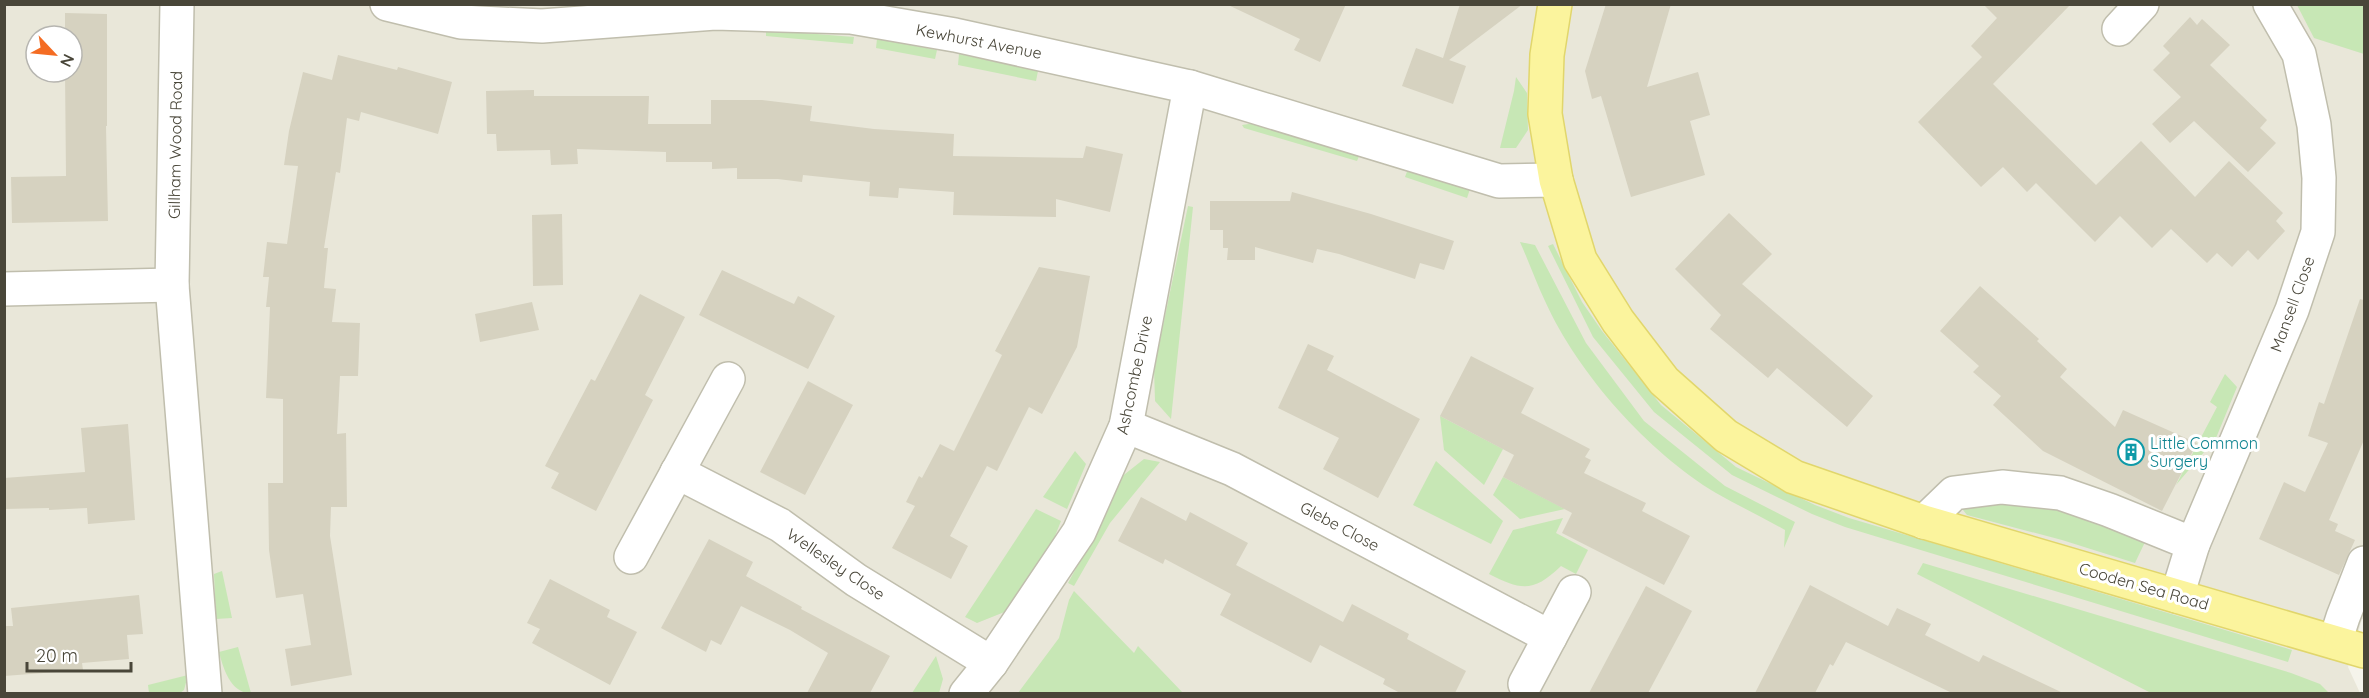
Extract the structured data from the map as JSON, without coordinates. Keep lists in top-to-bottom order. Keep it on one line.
{"streets":{"main road":["Cooden Sea Road"],"street":["Kewhurst Avenue","Gillham Wood Road","Mansell Close","Ashcombe Drive","Glebe Close","Wellesley Close"]},"crossings":[["Kewhurst Avenue","Ashcombe Drive"],["Kewhurst Avenue","Cooden Sea Road"],["Mansell Close","Cooden Sea Road"],["Ashcombe Drive","Glebe Close"],["Ashcombe Drive","Wellesley Close"]],"places":{"building":["Little Common Surgery"]},"scale_bar":"20 m","north":"bottom right"}
